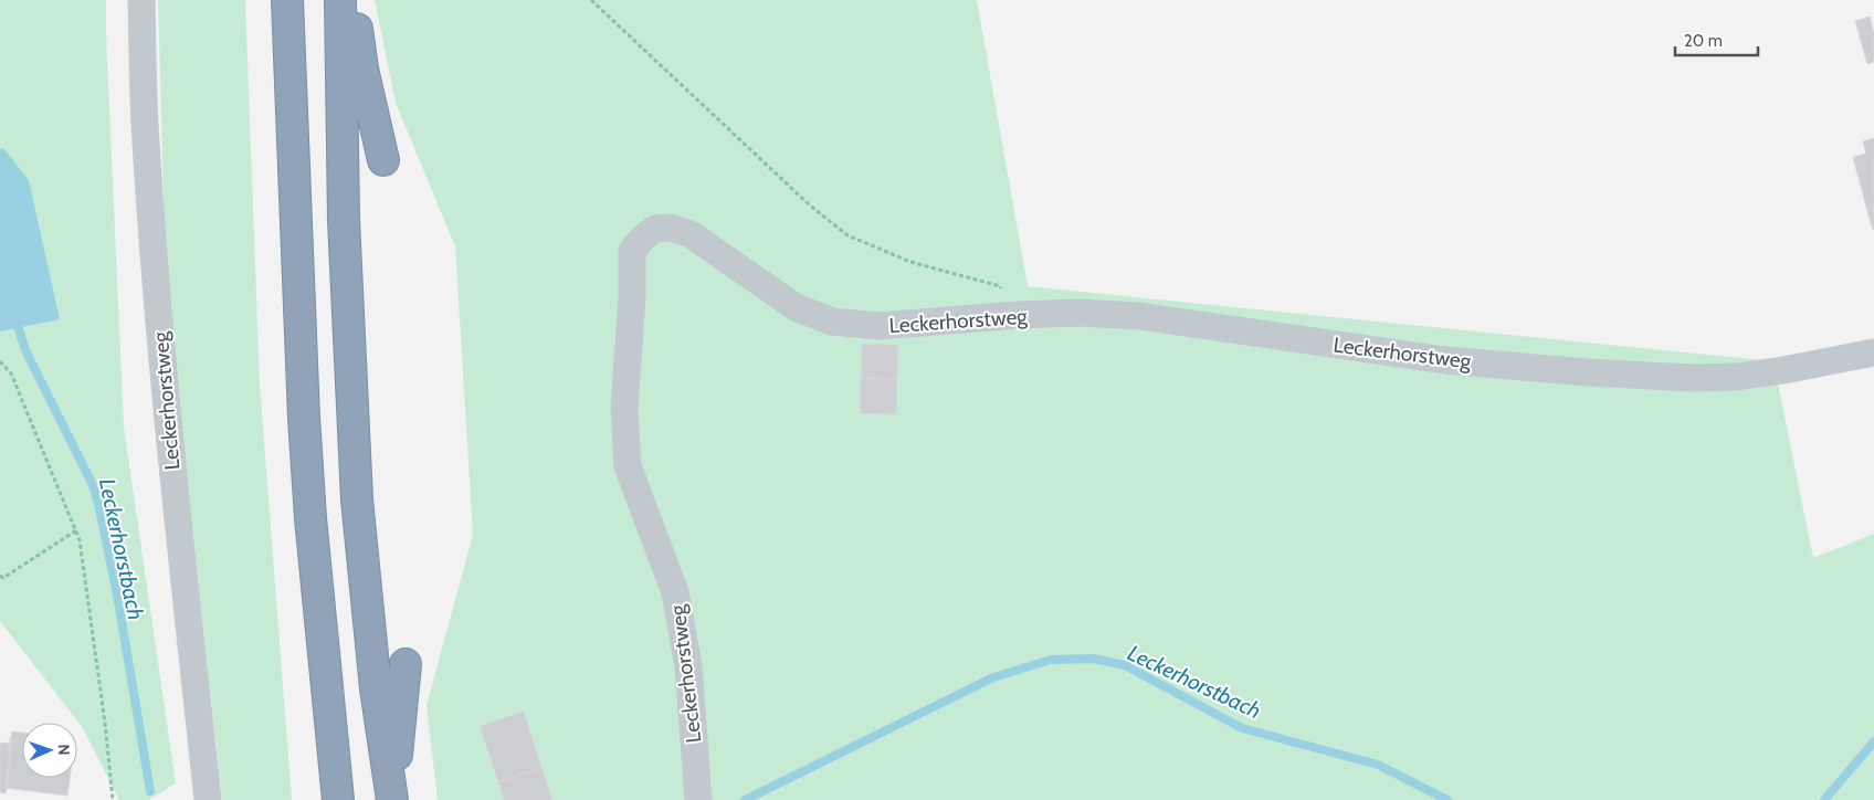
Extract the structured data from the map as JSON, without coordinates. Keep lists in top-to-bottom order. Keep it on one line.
{"streets":{"street":["Leckerhorstweg"]},"water":["Leckerhorstbach"],"scale_bar":"20 m","north":"right"}
